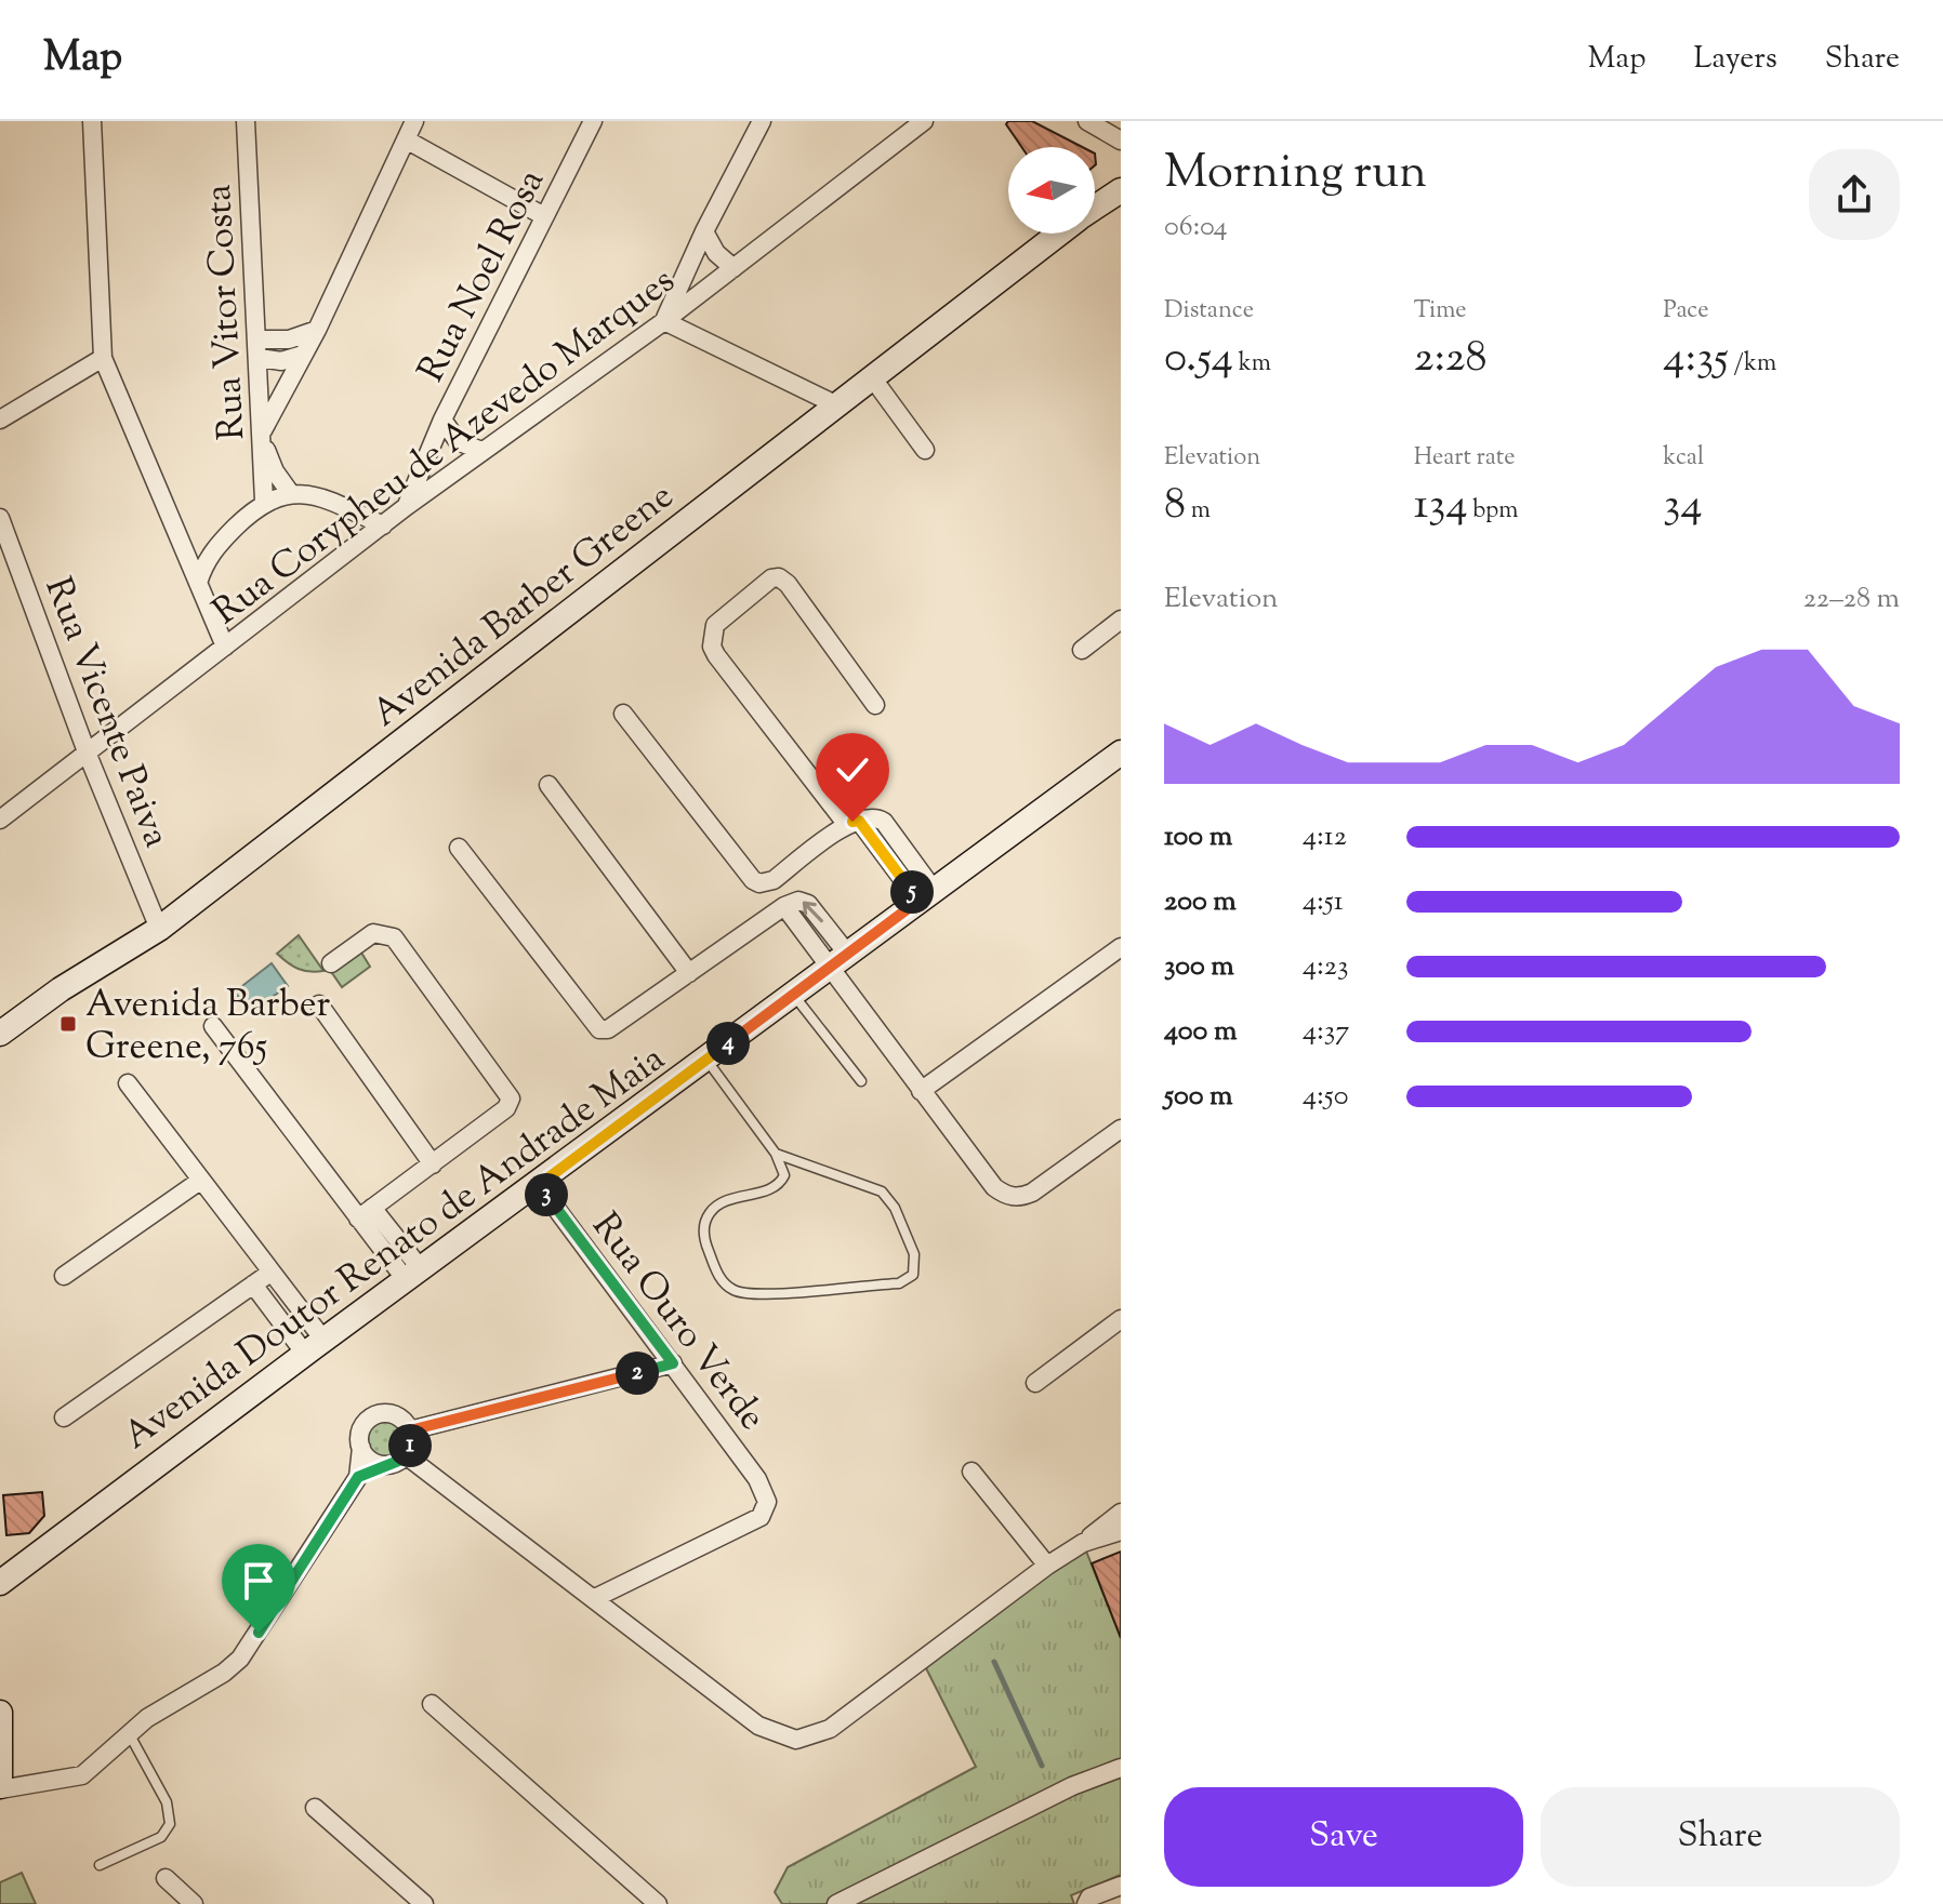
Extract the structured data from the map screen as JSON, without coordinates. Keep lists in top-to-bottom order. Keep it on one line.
{"streets":{"street":["Rua Noel Rosa","Rua Vitor Costa","Rua Corypheu de Azevedo Marques","Avenida Barber Greene","Rua Vicente Paiva","Avenida Doutor Renato de Andrade Maia","Rua Ouro Verde"]},"crossings":[["Rua Noel Rosa","Rua Corypheu de Azevedo Marques"],["Rua Corypheu de Azevedo Marques","Rua Vicente Paiva"],["Avenida Barber Greene","Rua Vicente Paiva"],["Avenida Doutor Renato de Andrade Maia","Rua Ouro Verde"]],"places":{"transit":["Avenida Barber Greene, 765"]},"north":"left","page":{"header":"Map","nav":["Map","Layers","Share"],"heading":["Morning run","06:04"],"stats":[["Distance","0.54 km"],["Time","2:28"],["Pace","4:35 /km"],["Elevation","8 m"],["Heart rate","134 bpm"],["kcal","34"]],"chart":["Elevation","22–28 m"],"list":[{"name":"100 m","note":"4:12"},{"name":"200 m","note":"4:51"},{"name":"300 m","note":"4:23"},{"name":"400 m","note":"4:37"},{"name":"500 m","note":"4:50"}],"pins":["5","4","3","2","1"],"buttons":["Save","Share"]}}
